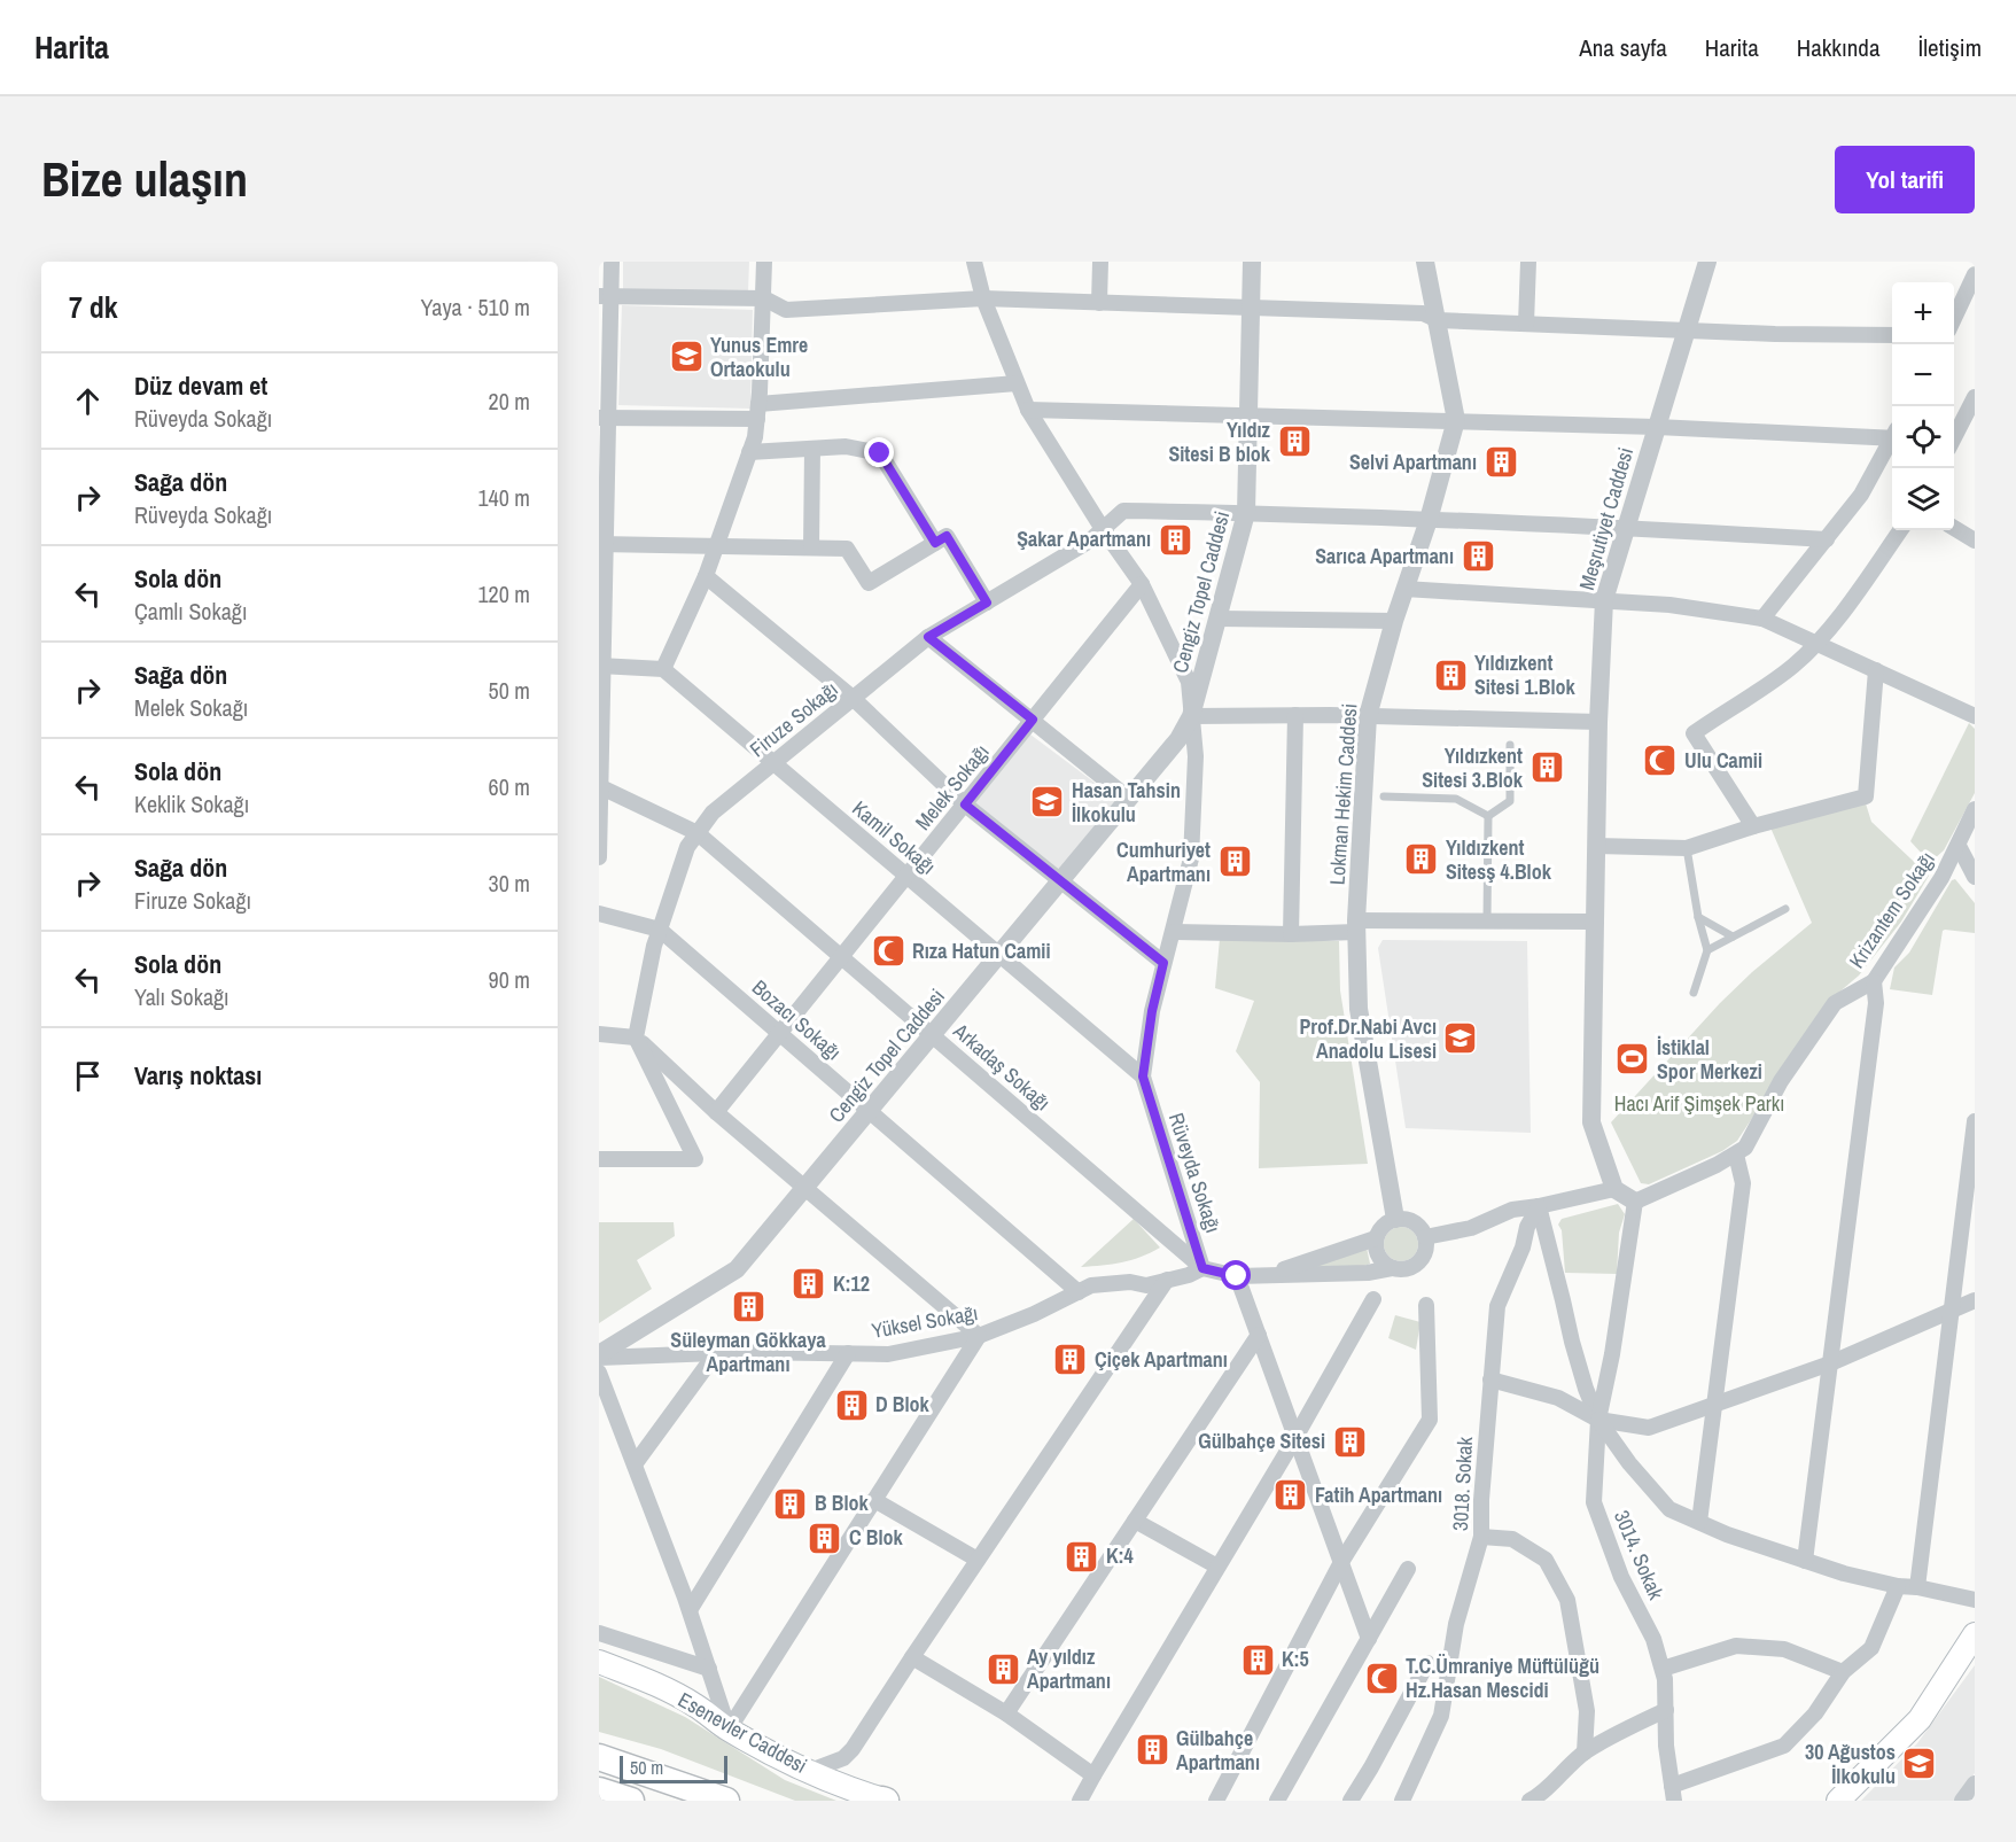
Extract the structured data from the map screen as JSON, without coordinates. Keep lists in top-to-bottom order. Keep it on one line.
{"streets":{"main road":["Esenevler Caddesi"],"street":["Meşrutiyet Caddesi","Cengiz Topel Caddesi","Firuze Sokağı","Melek Sokağı","Lokman Hekim Caddesi","Kamil Sokağı","Krizantem Sokağı","Bozacı Sokağı","Arkadaş Sokağı","Rüveyda Sokağı","Yüksel Sokağı","3018. Sokak","3014. Sokak"]},"crossings":[["Meşrutiyet Caddesi","Firuze Sokağı"],["Cengiz Topel Caddesi","Firuze Sokağı"],["Cengiz Topel Caddesi","Kamil Sokağı"],["Cengiz Topel Caddesi","Bozacı Sokağı"],["Cengiz Topel Caddesi","Arkadaş Sokağı"],["Cengiz Topel Caddesi","Rüveyda Sokağı"],["Cengiz Topel Caddesi","Yüksel Sokağı"],["Firuze Sokağı","Lokman Hekim Caddesi"],["Firuze Sokağı","Kamil Sokağı"],["Firuze Sokağı","Bozacı Sokağı"],["Firuze Sokağı","Arkadaş Sokağı"],["Firuze Sokağı","Rüveyda Sokağı"],["Melek Sokağı","Kamil Sokağı"],["Melek Sokağı","Bozacı Sokağı"],["Melek Sokağı","Arkadaş Sokağı"],["Melek Sokağı","Rüveyda Sokağı"],["Kamil Sokağı","Rüveyda Sokağı"],["Bozacı Sokağı","Yüksel Sokağı"],["Arkadaş Sokağı","Rüveyda Sokağı"],["Arkadaş Sokağı","Yüksel Sokağı"],["Rüveyda Sokağı","Yüksel Sokağı"],["3018. Sokak","3014. Sokak"]],"parks":["Hacı Arif Şimşek Parkı"],"places":{"school or university":["Yunus Emre Ortaokulu","Hasan Tahsin İlkokulu","Prof.Dr.Nabi Avcı Anadolu Lisesi","30 Ağustos İlkokulu"],"building":["Yıldız Sitesi B blok","Selvi Apartmanı","Şakar Apartmanı","Sarıca Apartmanı","Yıldızkent Sitesi 1.Blok","Yıldızkent Sitesi 3.Blok","Yıldızkent Sitesş 4.Blok","Cumhuriyet Apartmanı","K:12","Süleyman Gökkaya Apartmanı","Çiçek Apartmanı","D Blok","Gülbahçe Sitesi","Fatih Apartmanı","B Blok","C Blok","K:4","K:5","Ay yıldız Apartmanı","Gülbahçe Apartmanı"],"mosque":["Ulu Camii","Rıza Hatun Camii","T.C.Ümraniye Müftülüğü Hz.Hasan Mescidi"],"sports":["İstiklal Spor Merkezi"]},"scale_bar":"50 m","page":{"header":"Harita","nav":["Ana sayfa","Harita","Hakkında","İletişim"],"buttons":"Yol tarifi","title":"Bize ulaşın","heading":["7 dk","Yaya · 510 m"],"map_buttons":["+","−"],"list":[["Düz devam et","Rüveyda Sokağı","20 m"],["Sağa dön","Rüveyda Sokağı","140 m"],["Sola dön","Çamlı Sokağı","120 m"],["Sağa dön","Melek Sokağı","50 m"],["Sola dön","Keklik Sokağı","60 m"],["Sağa dön","Firuze Sokağı","30 m"],["Sola dön","Yalı Sokağı","90 m"],"Varış noktası"],"scale":"50 m"}}
